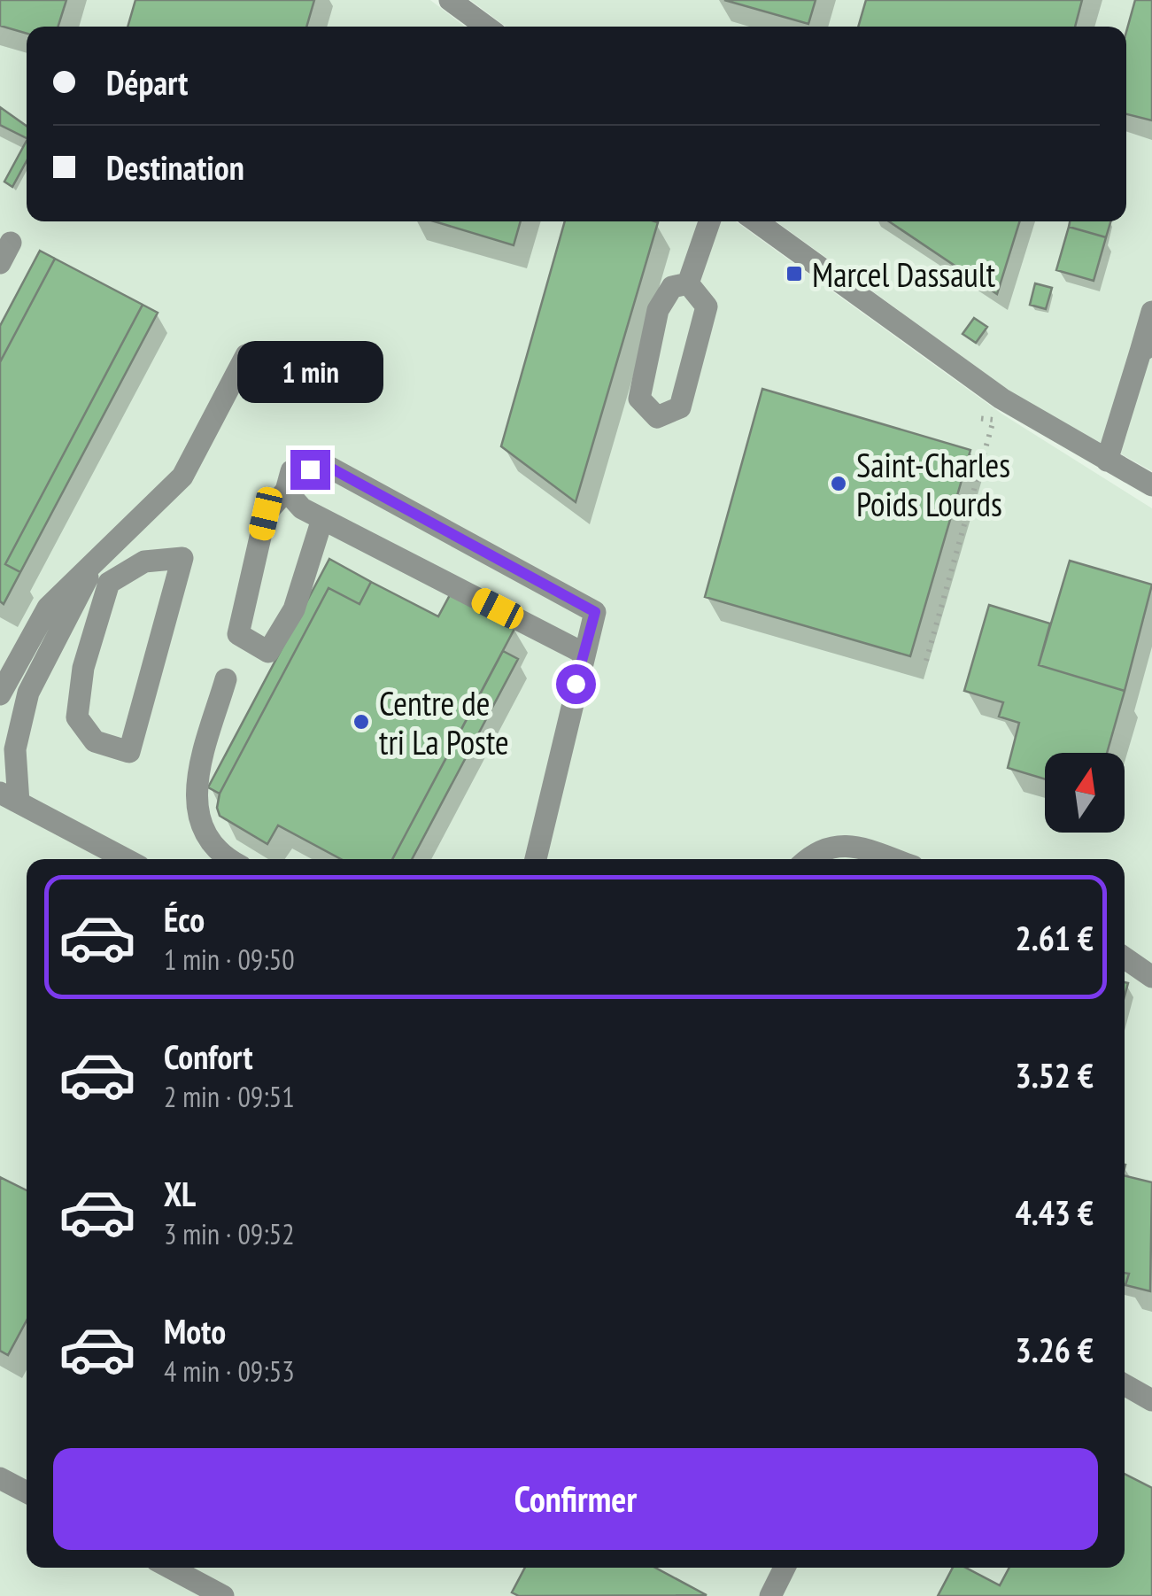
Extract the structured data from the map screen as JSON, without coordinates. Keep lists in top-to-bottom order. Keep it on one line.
{"places":{"transit":["Marcel Dassault"],"other":["Saint-Charles Poids Lourds","Centre de tri La Poste"]},"north":"top","page":{"banner":["Départ","Destination"],"bubble":"1 min","list":[{"name":"Éco","note":"1 min · 09:50","value":"2.61 €"},{"name":"Confort","note":"2 min · 09:51","value":"3.52 €"},{"name":"XL","note":"3 min · 09:52","value":"4.43 €"},{"name":"Moto","note":"4 min · 09:53","value":"3.26 €"}],"buttons":"Confirmer"}}
